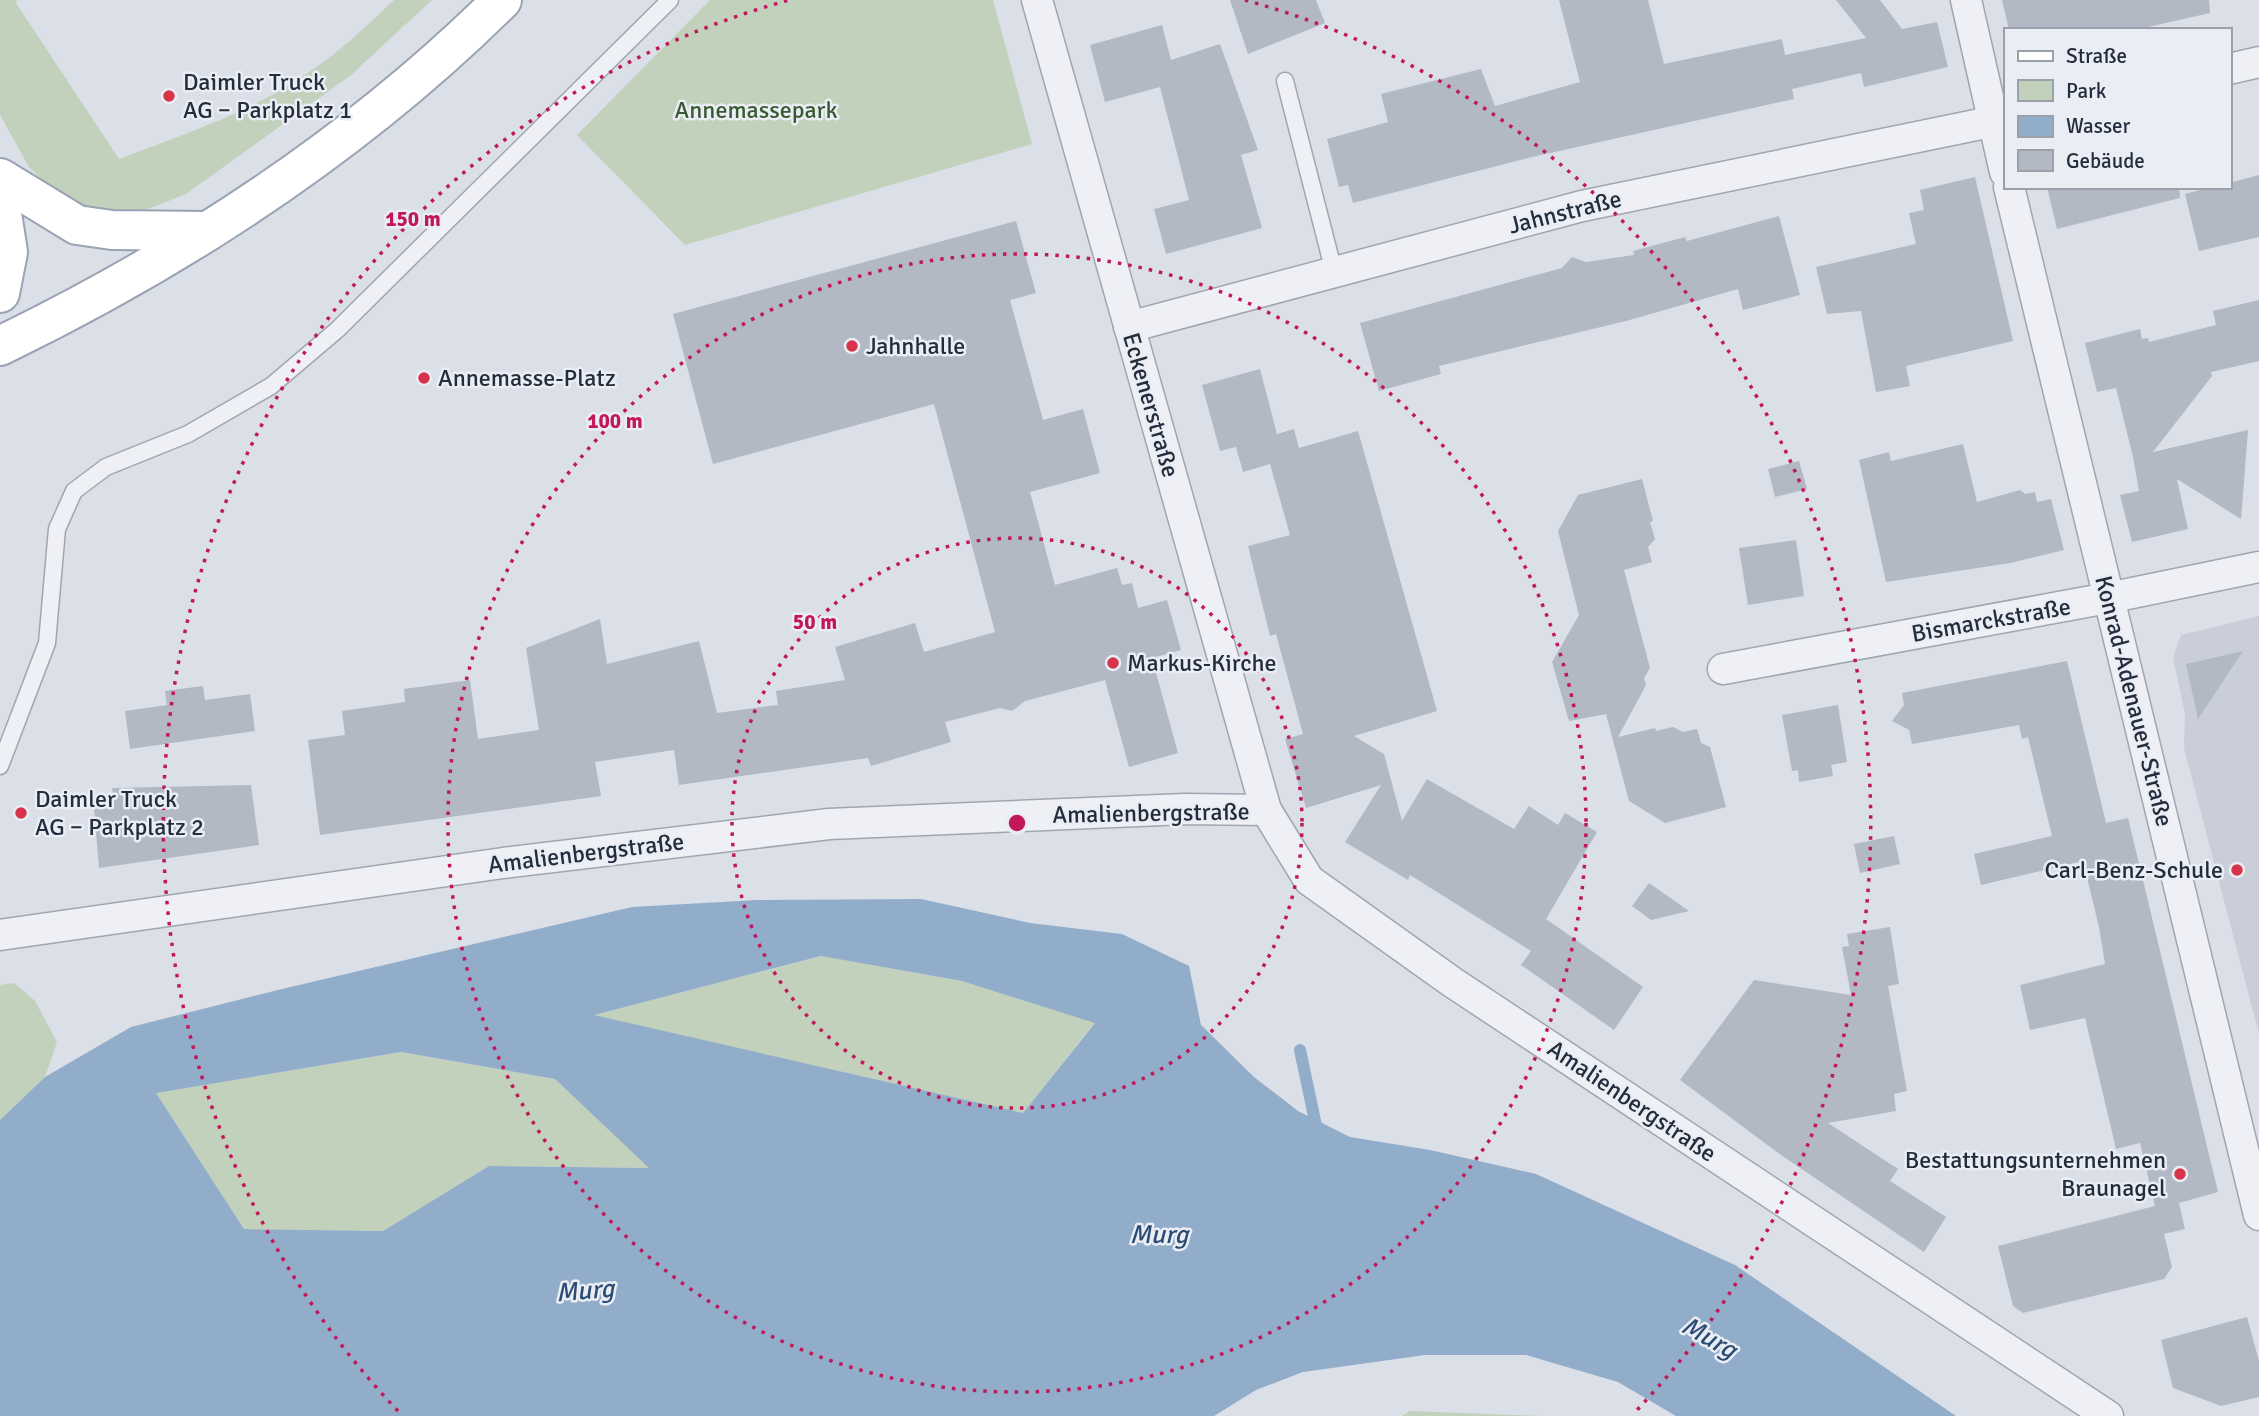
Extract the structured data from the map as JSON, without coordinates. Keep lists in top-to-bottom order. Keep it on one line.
{"streets":{"street":["Jahnstraße","Eckenerstraße","Bismarckstraße","Konrad-Adenauer-Straße","Amalienbergstraße"]},"crossings":[["Jahnstraße","Eckenerstraße"],["Eckenerstraße","Amalienbergstraße"],["Bismarckstraße","Konrad-Adenauer-Straße"]],"water":["Murg"],"parks":["Annemassepark"],"places":["Daimler Truck AG − Parkplatz 1","Jahnhalle","Annemasse-Platz","Markus-Kirche","Daimler Truck AG − Parkplatz 2","Carl-Benz-Schule","Bestattungsunternehmen Braunagel"],"legend":["Straße","Park","Wasser","Gebäude"],"rings":["150 m","100 m","50 m"]}
